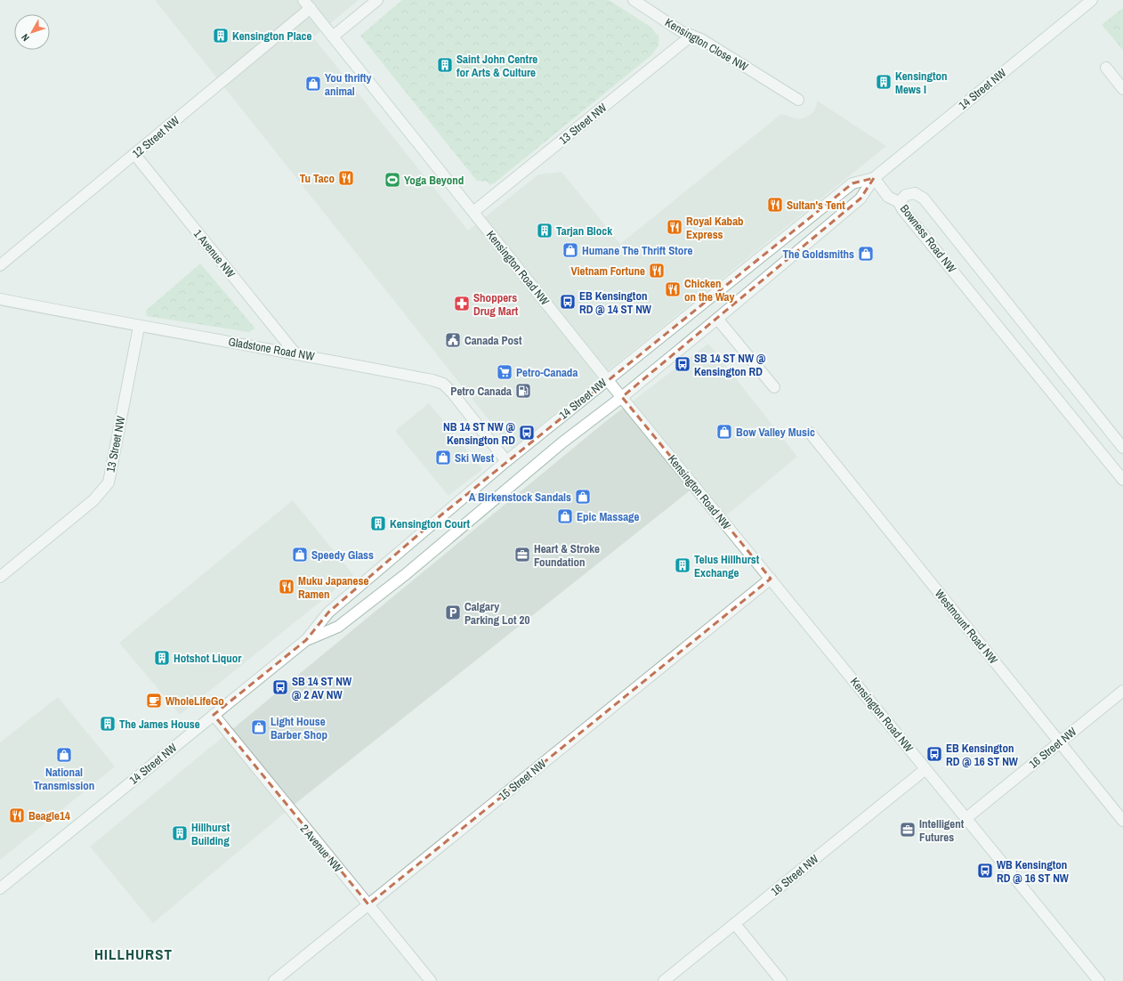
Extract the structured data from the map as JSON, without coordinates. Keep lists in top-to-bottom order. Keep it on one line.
{"streets":{"street":["Kensington Close NW","14 Street NW","13 Street NW","12 Street NW","Bowness Road NW","1 Avenue NW","Kensington Road NW","Gladstone Road NW","Westmount Road NW","16 Street NW","15 Street NW","2 Avenue NW"]},"crossings":[["Kensington Close NW","13 Street NW"],["14 Street NW","Kensington Road NW"],["14 Street NW","Gladstone Road NW"],["14 Street NW","2 Avenue NW"],["13 Street NW","Kensington Road NW"],["13 Street NW","Gladstone Road NW"],["12 Street NW","1 Avenue NW"],["12 Street NW","Kensington Road NW"],["1 Avenue NW","Gladstone Road NW"],["Kensington Road NW","16 Street NW"],["Kensington Road NW","15 Street NW"],["Westmount Road NW","16 Street NW"],["15 Street NW","2 Avenue NW"]],"districts":["HILLHURST"],"places":{"building":["Kensington Place","Saint John Centre for Arts & Culture","Kensington Mews I","Tarjan Block","Kensington Court","Telus Hillhurst Exchange","Hotshot Liquor","The James House","Hillhurst Building"],"shop":["You thrifty animal","Humane The Thrift Store","The Goldsmiths","Bow Valley Music","Ski West","A Birkenstock Sandals","Epic Massage","Speedy Glass","Light House Barber Shop","National Transmission"],"restaurant":["Tu Taco","Sultan's Tent","Royal Kabab Express","Vietnam Fortune","Chicken on the Way","Muku Japanese Ramen","Beagle14"],"sports":["Yoga Beyond"],"bus stop":["EB Kensington RD @ 14 ST NW","SB 14 ST NW @ Kensington RD","NB 14 ST NW @ Kensington RD","SB 14 ST NW @ 2 AV NW","EB Kensington RD @ 16 ST NW","WB Kensington RD @ 16 ST NW"],"pharmacy":["Shoppers Drug Mart"],"public building":["Canada Post"],"supermarket":["Petro-Canada"],"fuel station":["Petro Canada"],"office":["Heart & Stroke Foundation","Intelligent Futures"],"parking":["Calgary Parking Lot 20"],"cafe":["WholeLifeGo"]},"north":"bottom left"}
